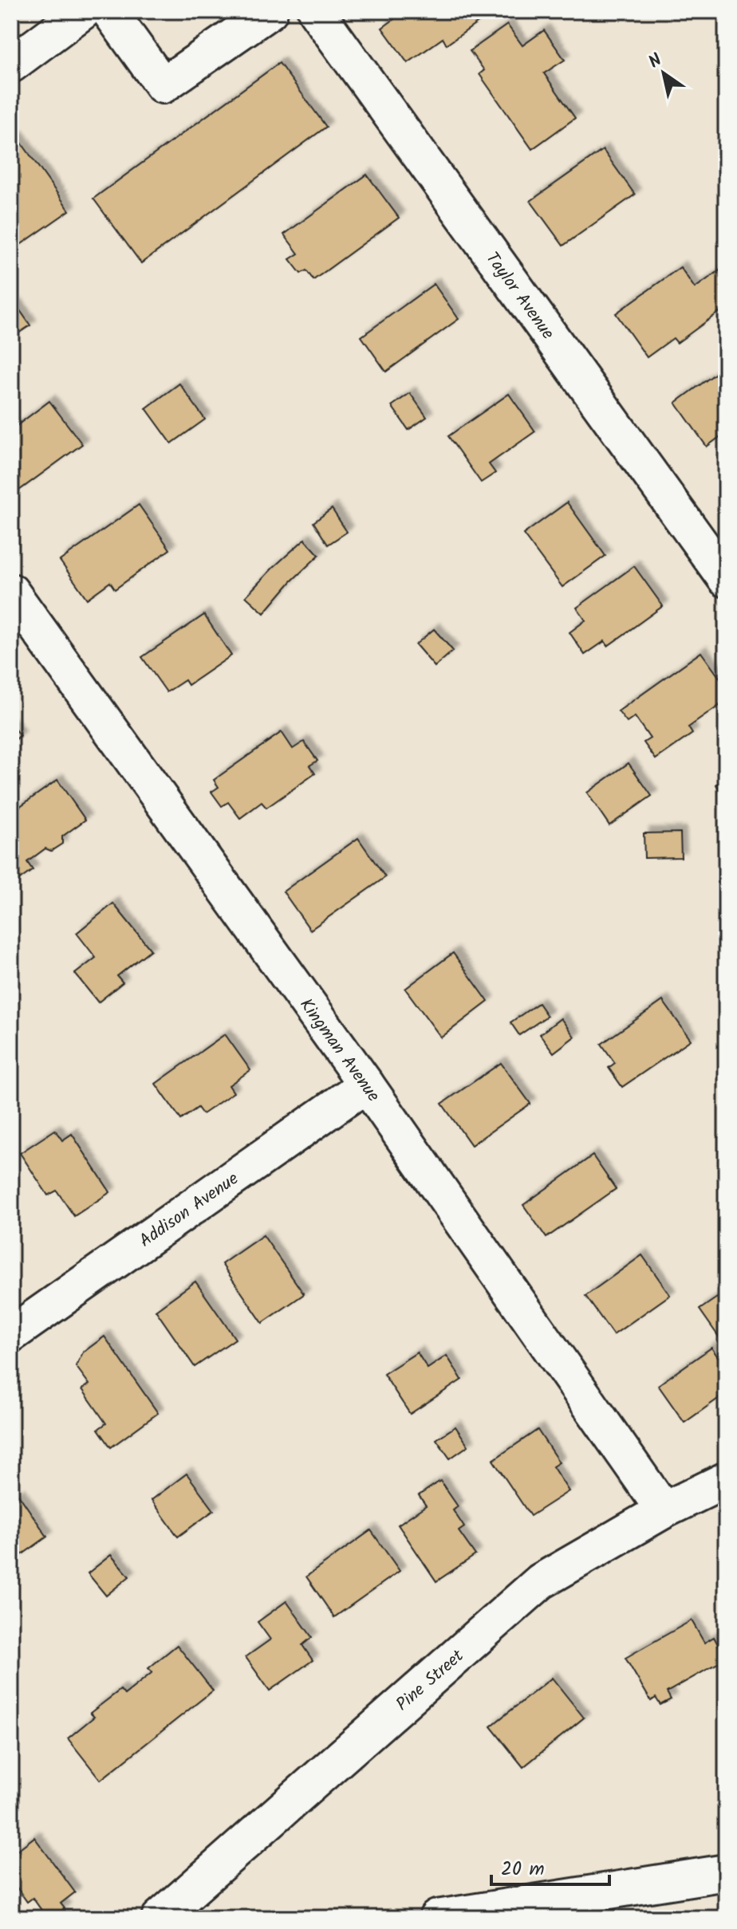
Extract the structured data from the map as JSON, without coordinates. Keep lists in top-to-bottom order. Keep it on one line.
{"streets":{"street":["Taylor Avenue","Kingman Avenue","Addison Avenue","Pine Street"]},"crossings":[["Kingman Avenue","Addison Avenue"],["Kingman Avenue","Pine Street"]],"scale_bar":"20 m","north":"top left"}
